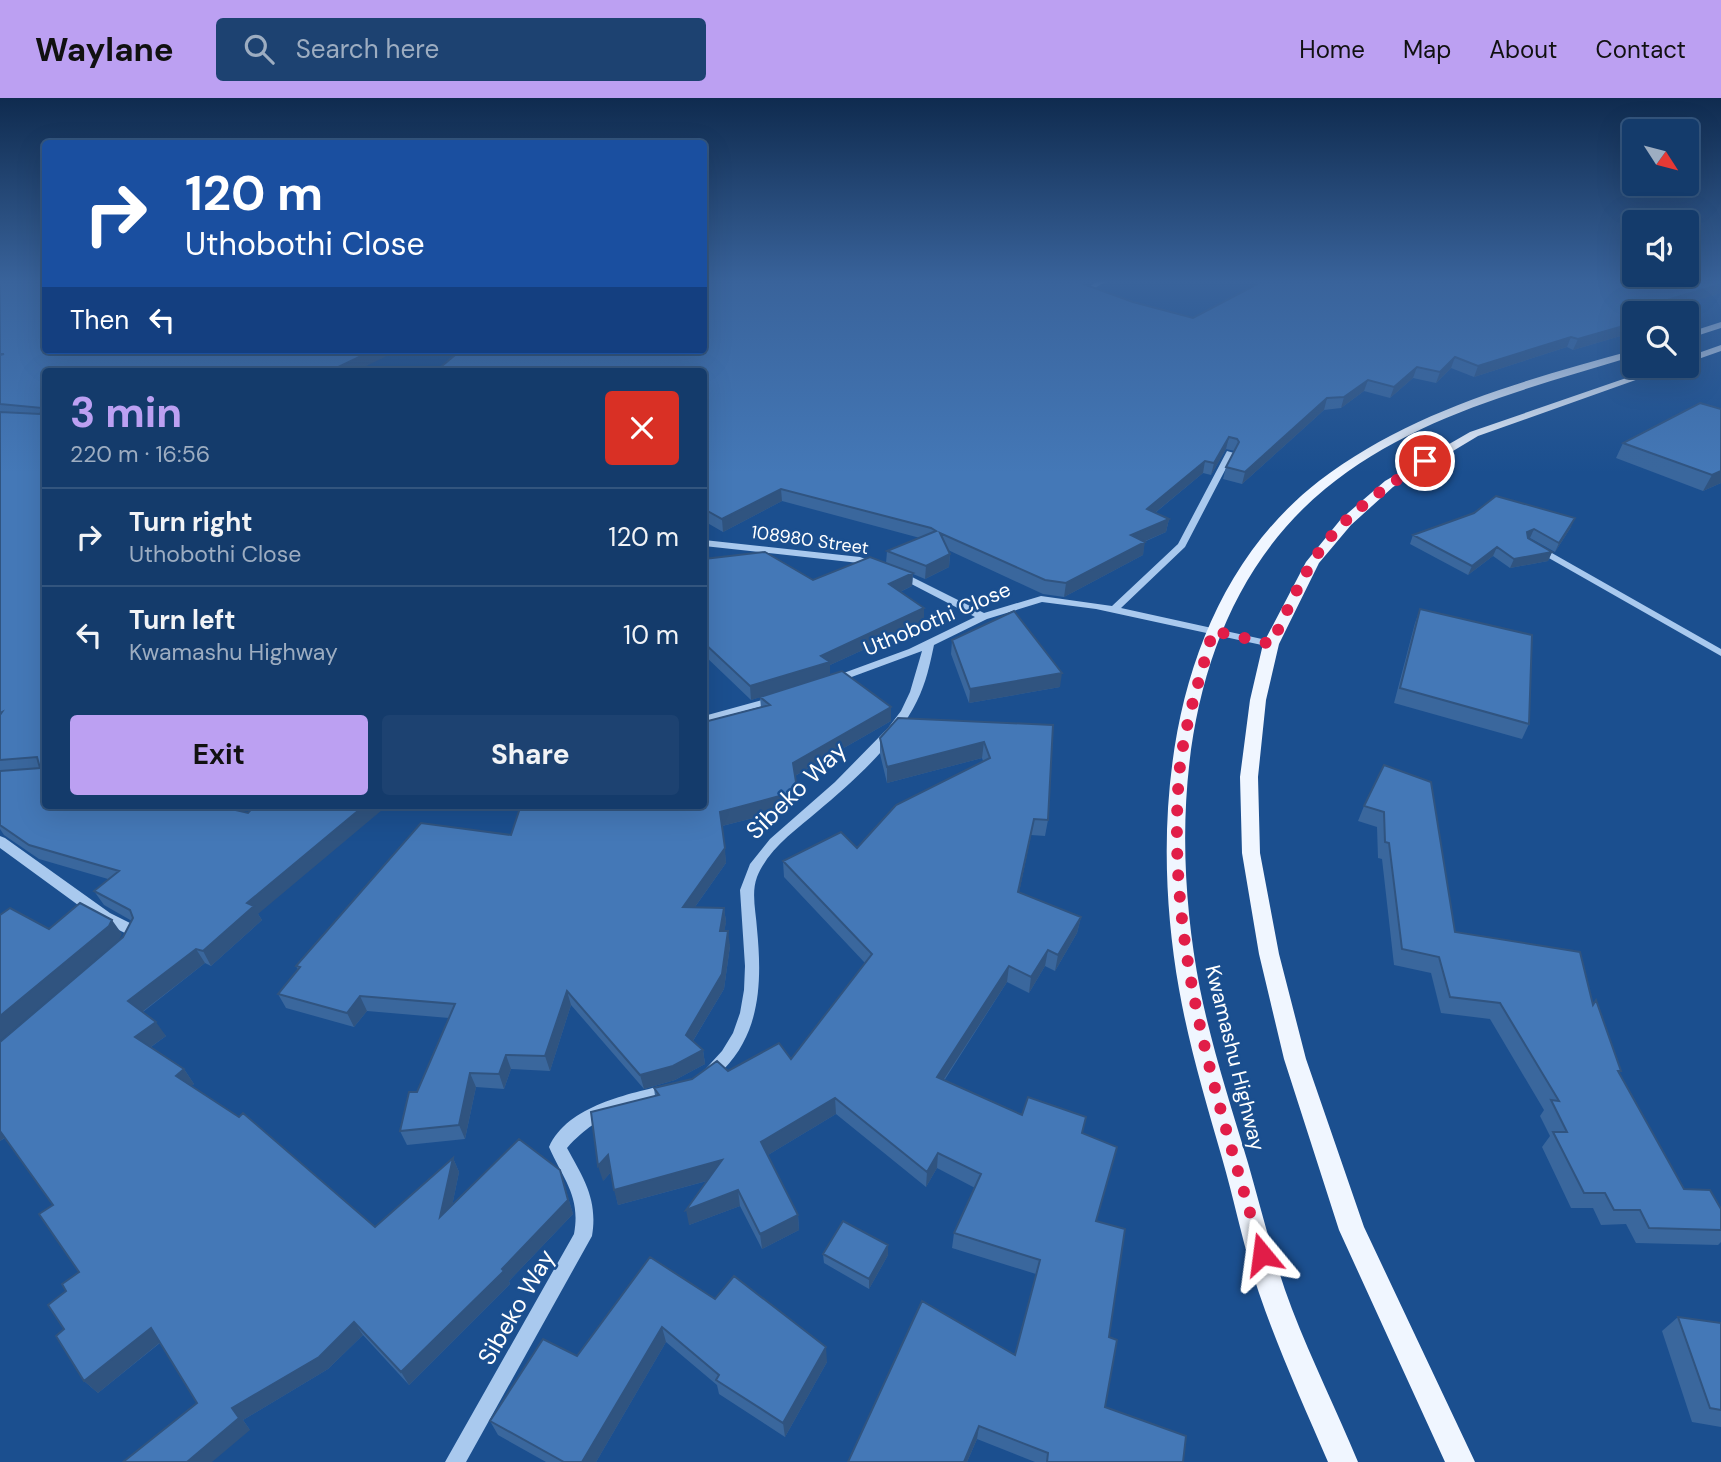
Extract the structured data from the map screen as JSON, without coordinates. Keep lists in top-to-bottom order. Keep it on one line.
{"streets":{"main road":["Kwamashu Highway"],"street":["108980 Street","Uthobothi Close","Sibeko Way"]},"crossings":[["108980 Street","Uthobothi Close"],["Uthobothi Close","Sibeko Way"],["Uthobothi Close","Kwamashu Highway"]],"north":"bottom right","page":{"header":"Waylane","search":"Search here","nav":["Home","Map","About","Contact"],"turn":["120 m","Uthobothi Close"],"then":"Then","heading":["3 min","220 m · 16:56"],"list":[{"name":"Turn right","note":"Uthobothi Close","value":"120 m"},{"name":"Turn left","note":"Kwamashu Highway","value":"10 m"}],"buttons":["Exit","Share"]}}
